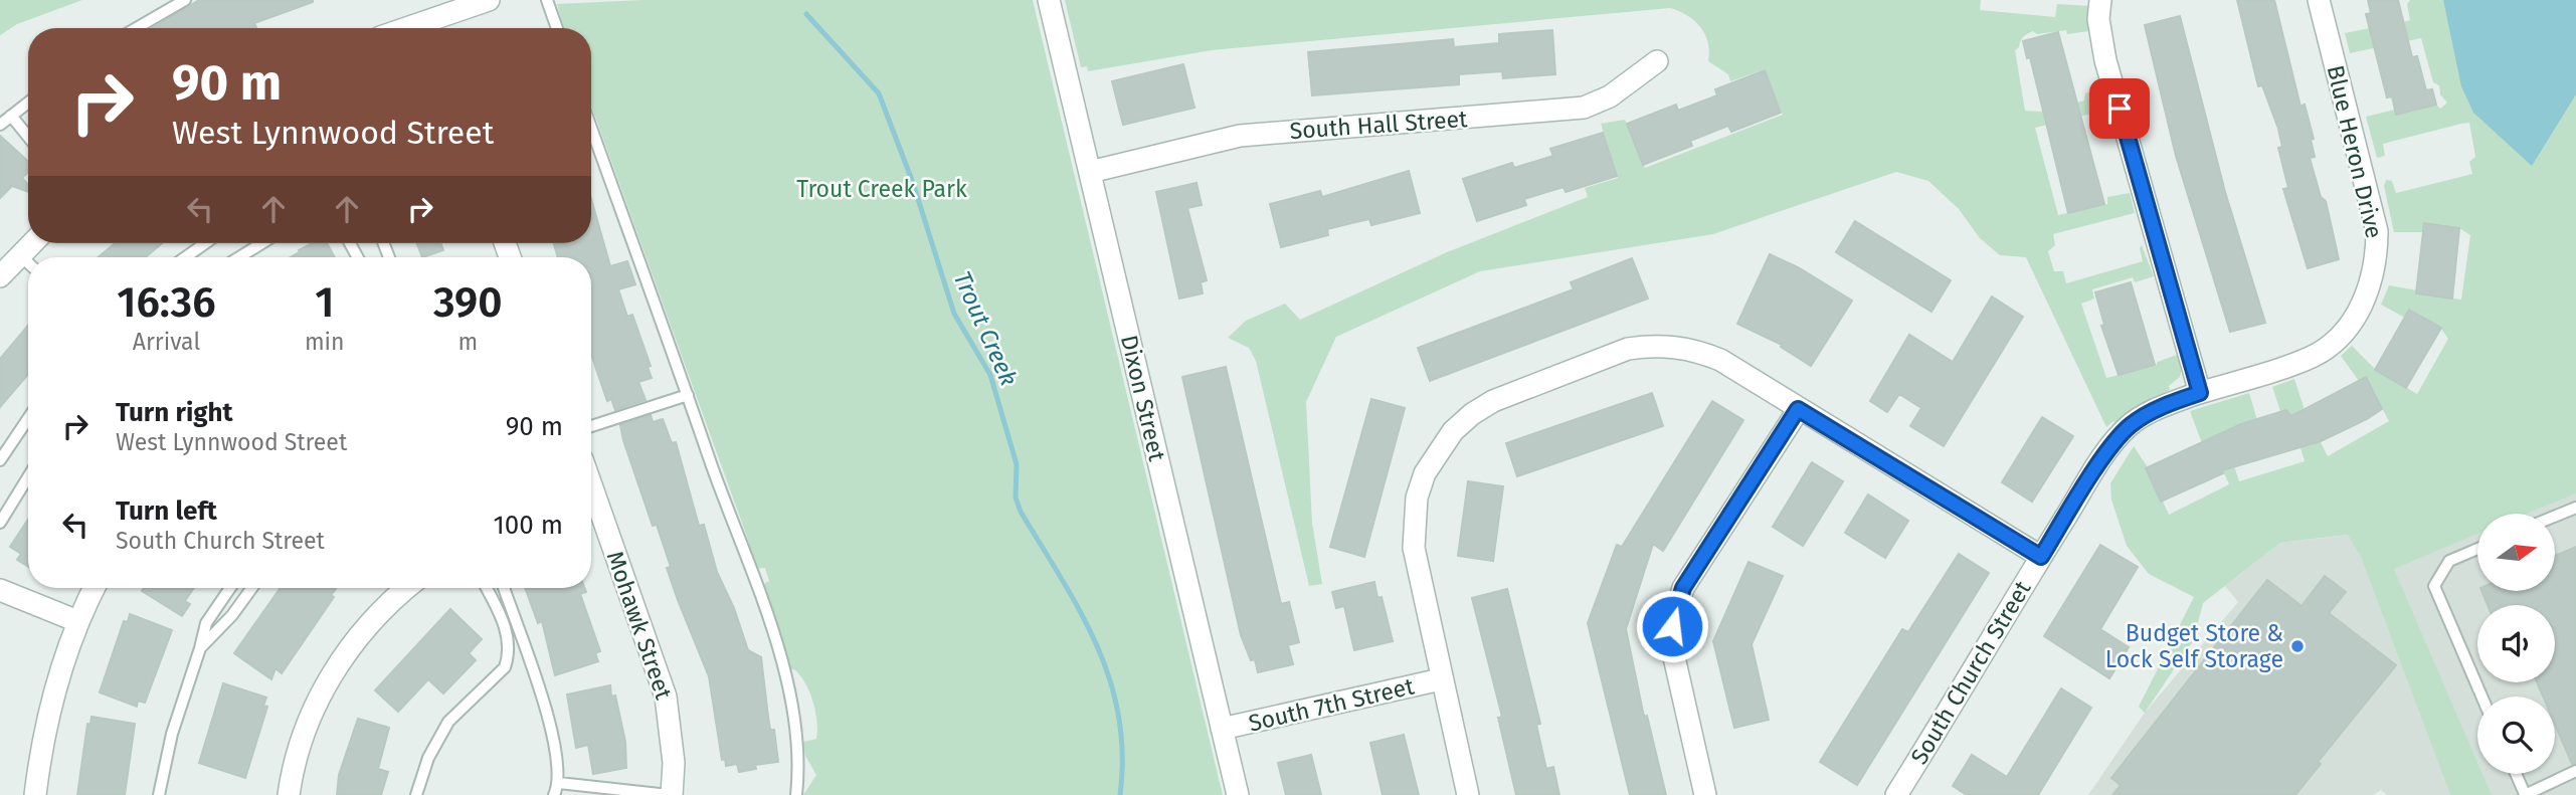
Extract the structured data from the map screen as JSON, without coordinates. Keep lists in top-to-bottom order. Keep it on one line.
{"streets":{"street":["South Hall Street","Blue Heron Drive","Dixon Street","Mohawk Street","South Church Street","South 7th Street"]},"crossings":[["South Hall Street","Dixon Street"],["Blue Heron Drive","South Church Street"],["Dixon Street","South 7th Street"]],"water":["Trout Creek"],"parks":["Trout Creek Park"],"places":["Budget Store & Lock Self Storage"],"north":"right","page":{"turn":["90 m","West Lynnwood Street"],"eta":["16:36","Arrival","1","min","390","m"],"list":[{"name":"Turn right","note":"West Lynnwood Street","value":"90 m"},{"name":"Turn left","note":"South Church Street","value":"100 m"}]}}
